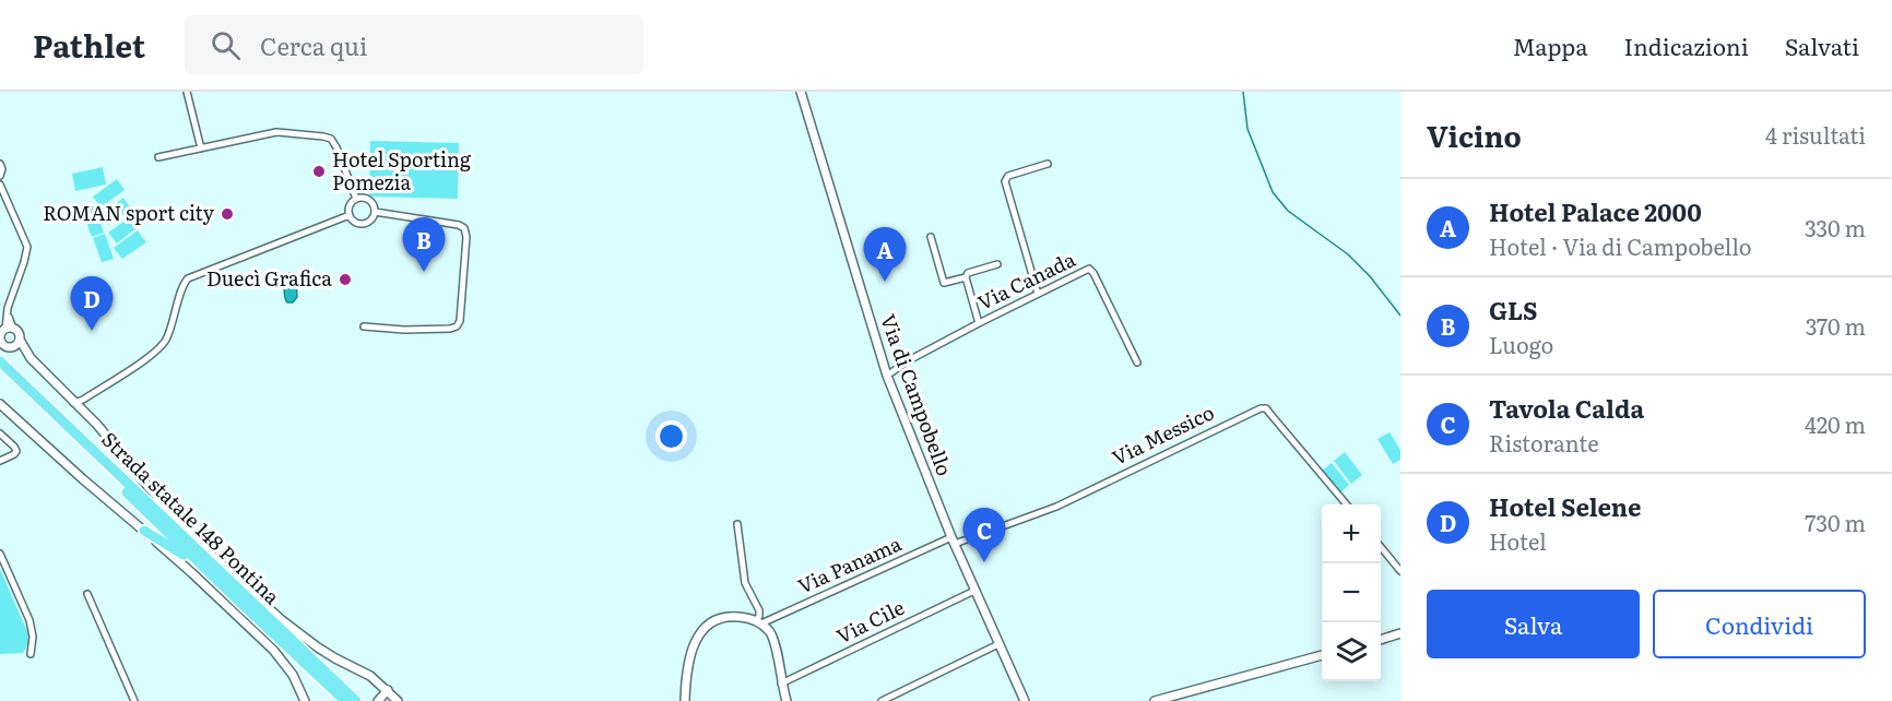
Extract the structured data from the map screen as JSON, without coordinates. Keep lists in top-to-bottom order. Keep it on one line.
{"streets":{"highway":["Strada statale 148 Pontina"],"street":["Via Canada","Via di Campobello","Via Messico","Via Panama","Via Cile"]},"crossings":[["Via Canada","Via di Campobello"],["Via di Campobello","Via Messico"],["Via di Campobello","Via Panama"],["Via di Campobello","Via Cile"],["Via Messico","Via Panama"]],"places":["Hotel Sporting Pomezia","ROMAN sport city","Duecì Grafica"],"page":{"header":"Pathlet","search":"Cerca qui","nav":["Mappa","Indicazioni","Salvati"],"heading":["Vicino","4 risultati"],"list":[{"mark":"A","name":"Hotel Palace 2000","note":"Hotel · Via di Campobello","value":"330 m"},{"mark":"B","name":"GLS","note":"Luogo","value":"370 m"},{"mark":"C","name":"Tavola Calda","note":"Ristorante","value":"420 m"},{"mark":"D","name":"Hotel Selene","note":"Hotel","value":"730 m"}],"pins":["B","A","D","C"],"map_buttons":["+","−"],"buttons":["Salva","Condividi"]}}
